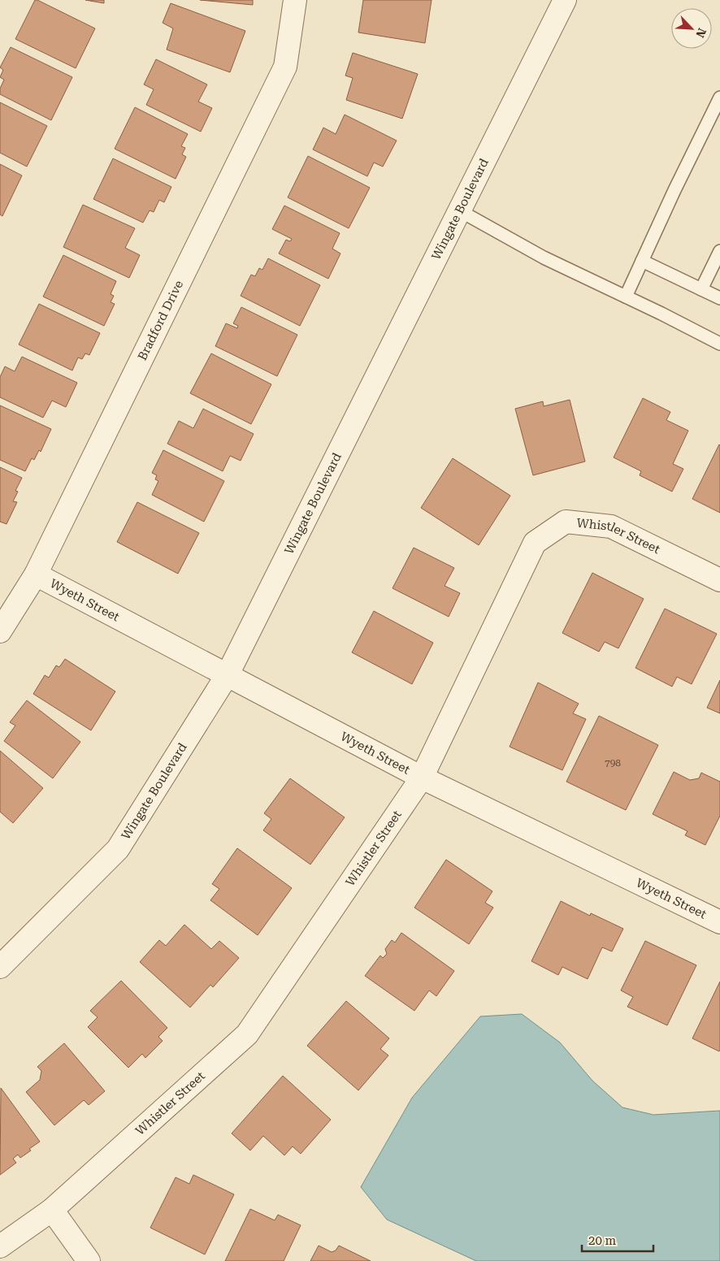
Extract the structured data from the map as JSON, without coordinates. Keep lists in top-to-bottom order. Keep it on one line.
{"streets":{"street":["Wingate Boulevard","Bradford Drive","Whistler Street","Wyeth Street"]},"crossings":[["Wingate Boulevard","Wyeth Street"],["Bradford Drive","Wyeth Street"],["Whistler Street","Wyeth Street"]],"house_numbers":["798"],"scale_bar":"20 m","north":"bottom right"}
